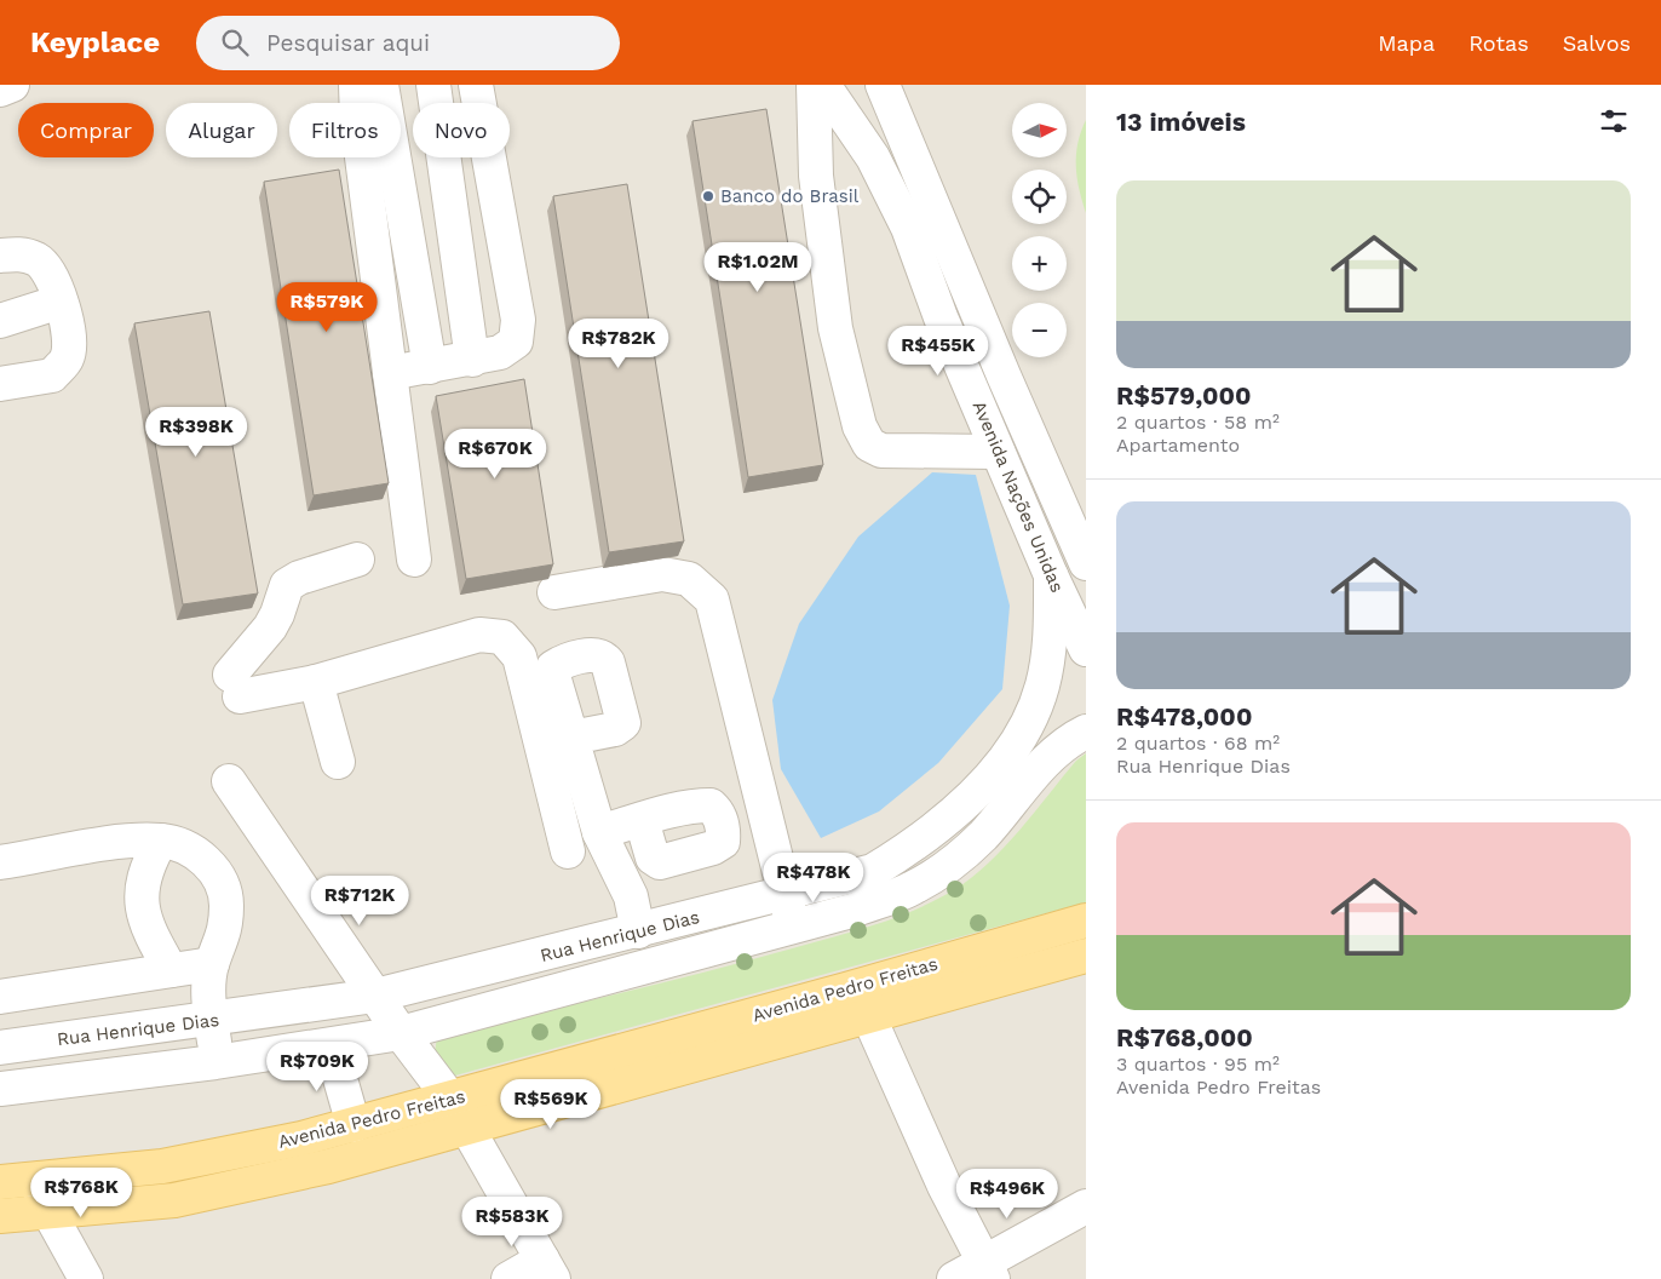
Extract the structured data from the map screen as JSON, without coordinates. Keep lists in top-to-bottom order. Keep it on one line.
{"streets":{"main road":["Avenida Pedro Freitas"],"street":["Avenida Nações Unidas","Rua Henrique Dias"]},"crossings":[["Avenida Nações Unidas","Rua Henrique Dias"]],"places":["Banco do Brasil"],"north":"right","page":{"header":"Keyplace","search":"Pesquisar aqui","nav":["Mapa","Rotas","Salvos"],"heading":"13 imóveis","map_buttons":["+","−"],"chip":["Comprar","Alugar","Filtros","Novo"],"list":[{"name":"R$579,000","note":"2 quartos · 58 m² · Apartamento"},{"name":"R$478,000","note":"2 quartos · 68 m² · Rua Henrique Dias"},{"name":"R$768,000","note":"3 quartos · 95 m² · Avenida Pedro Freitas"}],"price":["R$1.02M","R$579K","R$782K","R$455K","R$398K","R$670K","R$478K","R$712K","R$709K","R$569K","R$768K","R$496K","R$583K"]}}
